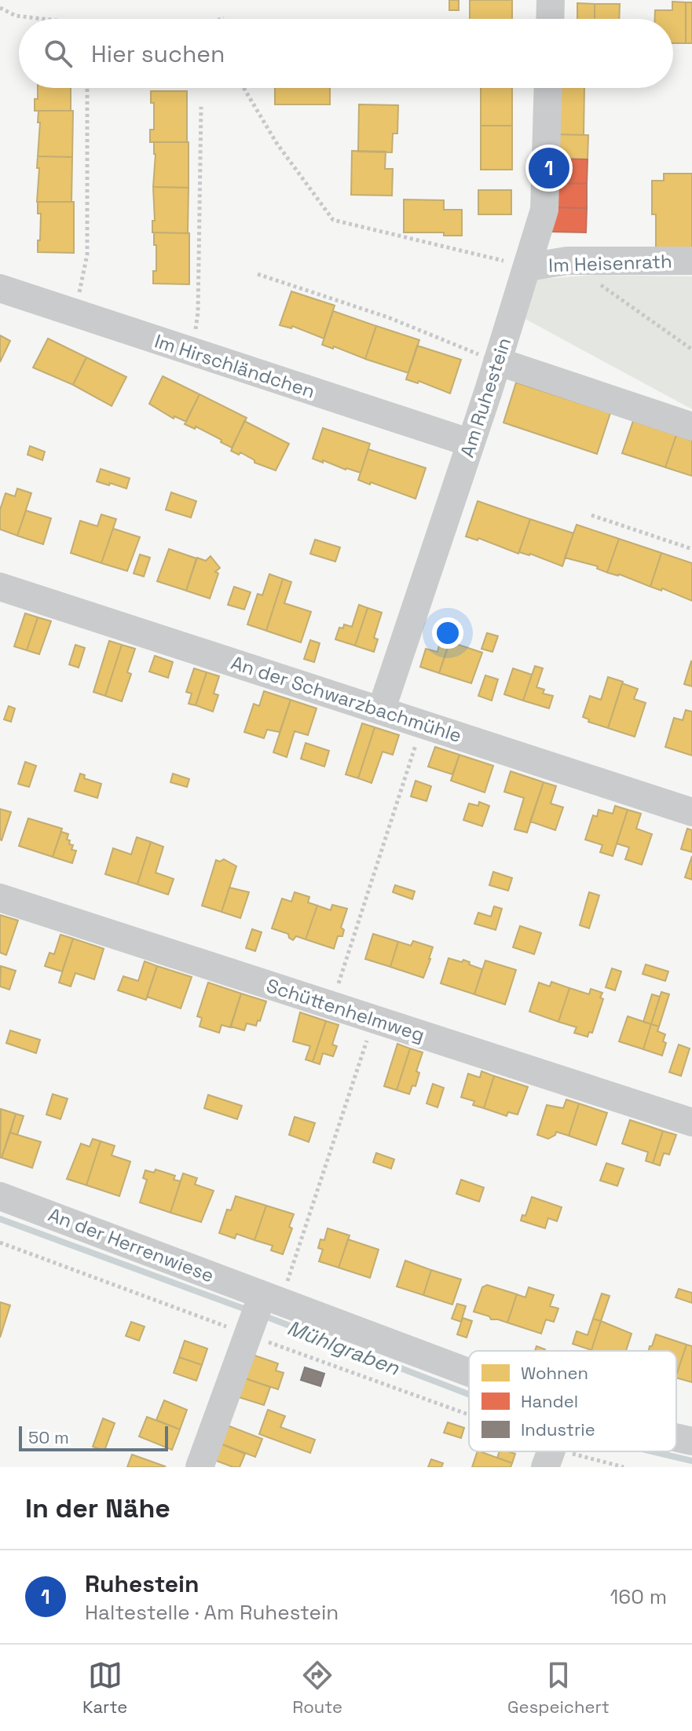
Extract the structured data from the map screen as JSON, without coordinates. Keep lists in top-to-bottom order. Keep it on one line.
{"streets":{"street":["Im Heisenrath","Im Hirschländchen","Am Ruhestein","An der Schwarzbachmühle","Schüttenhelmweg","An der Herrenwiese"]},"crossings":[["Im Heisenrath","Am Ruhestein"],["Im Hirschländchen","Am Ruhestein"],["Am Ruhestein","An der Schwarzbachmühle"]],"water":["Mühlgraben"],"legend":["Wohnen","Handel","Industrie"],"scale_bar":"50 m","page":{"search":"Hier suchen","pins":"1","scale":"50 m","heading":"In der Nähe","list":[{"mark":"1","name":"Ruhestein","note":"Haltestelle · Am Ruhestein","value":"160 m"}],"nav":["Karte","Route","Gespeichert"]}}
